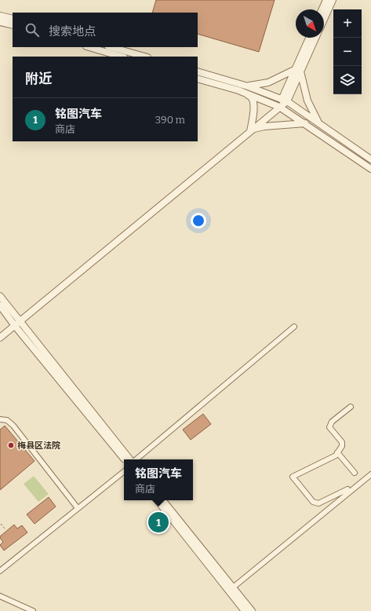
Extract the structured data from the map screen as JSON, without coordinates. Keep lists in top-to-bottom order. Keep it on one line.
{"places":["梅县区法院"],"north":"bottom right","page":{"map_buttons":["+","−"],"search":"搜索地点","heading":"附近","list":[{"mark":"1","name":"铭图汽车","note":"商店","value":"390 m"}],"popup":["铭图汽车","商店"],"pins":"1"}}
